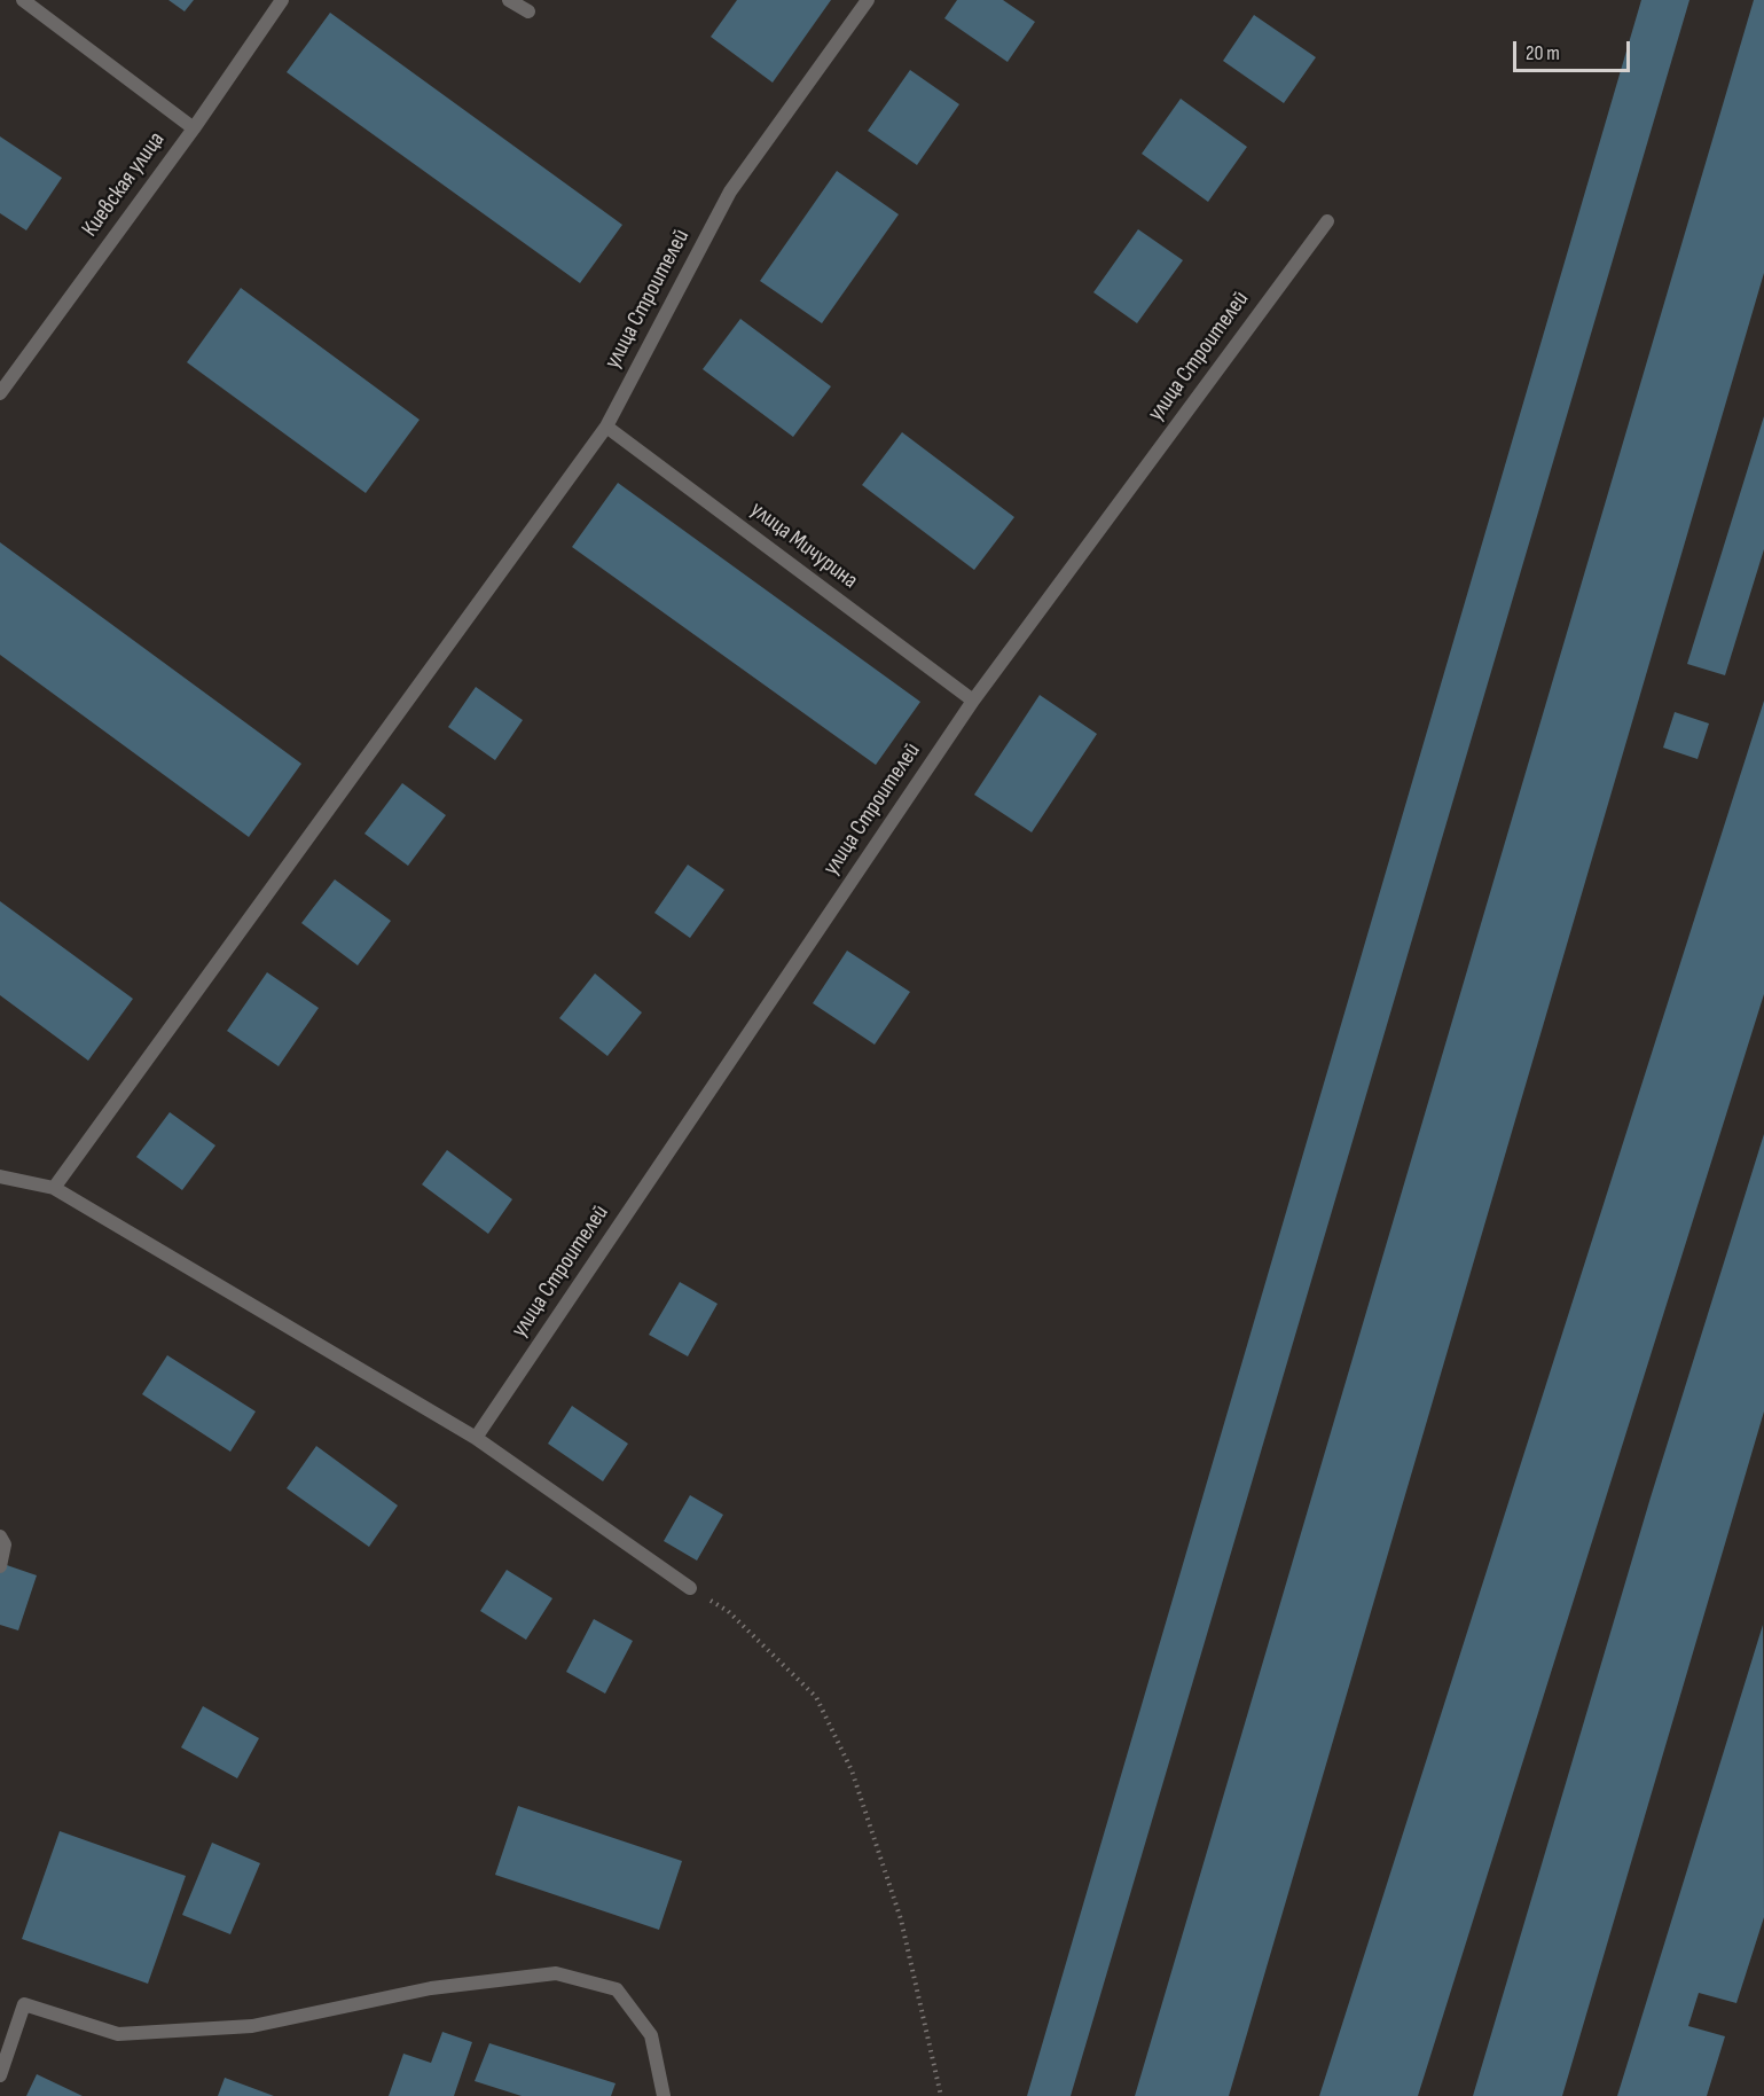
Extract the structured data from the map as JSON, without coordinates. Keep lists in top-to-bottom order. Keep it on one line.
{"streets":{"street":["Киевская улица","улица Строителей","улица Мичурина"]},"crossings":[["улица Строителей","улица Мичурина"]],"scale_bar":"20 m"}
